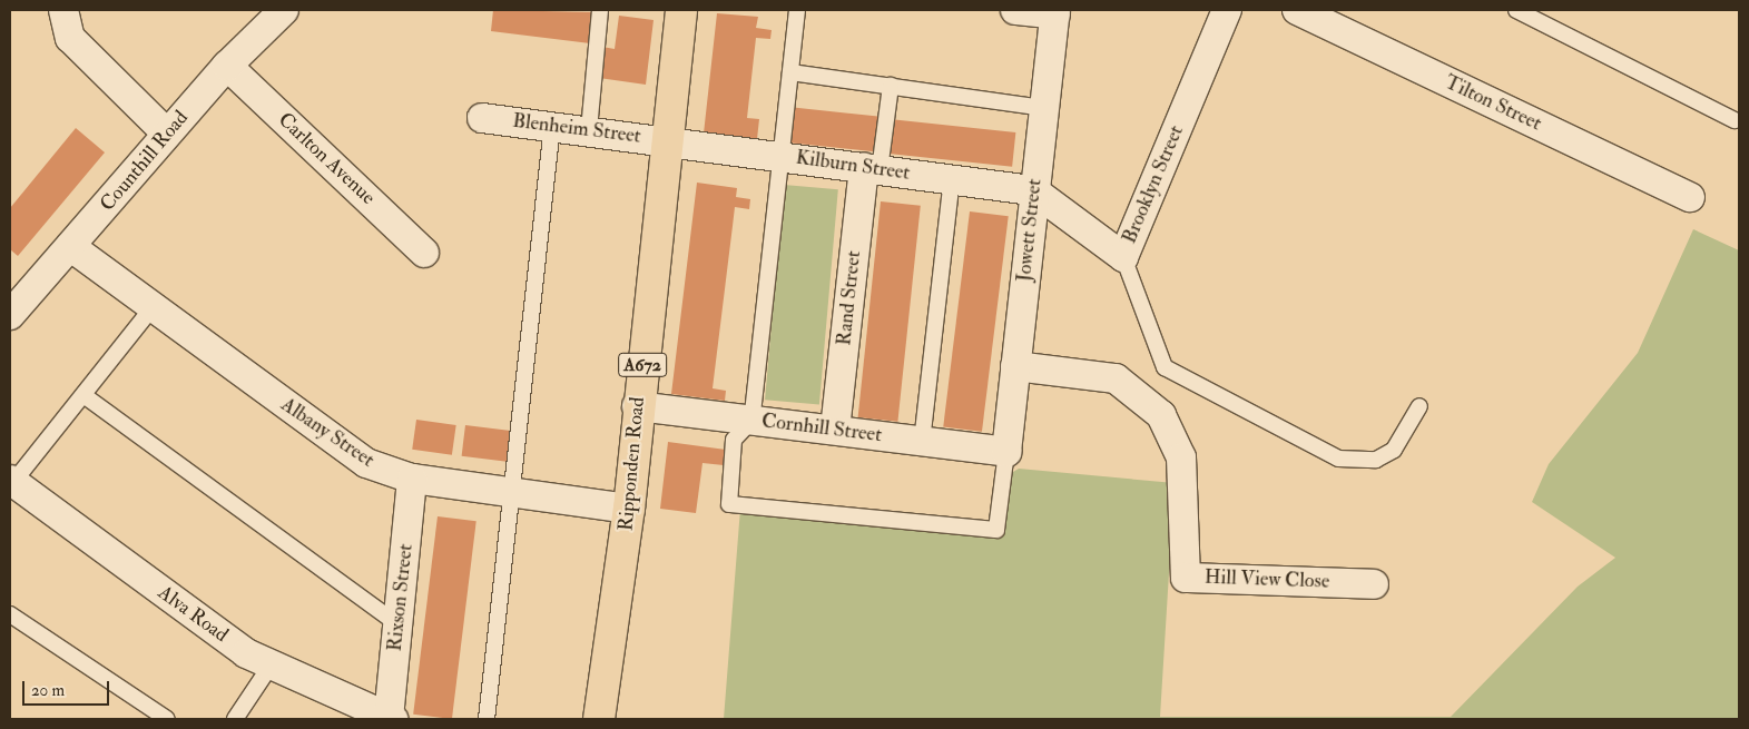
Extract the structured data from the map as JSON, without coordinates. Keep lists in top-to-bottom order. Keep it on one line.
{"streets":{"main road":["A672","Ripponden Road"],"street":["Tilton Street","Blenheim Street","Carlton Avenue","Counthill Road","Kilburn Street","Brooklyn Street","Jowett Street","Rand Street","Cornhill Street","Albany Street","Hill View Close","Rixson Street","Alva Road"]},"crossings":[["Blenheim Street","Kilburn Street"],["Blenheim Street","Ripponden Road"],["Carlton Avenue","Counthill Road"],["Counthill Road","Albany Street"],["Kilburn Street","Brooklyn Street"],["Kilburn Street","Jowett Street"],["Kilburn Street","Rand Street"],["Kilburn Street","Ripponden Road"],["Brooklyn Street","Jowett Street"],["Jowett Street","Cornhill Street"],["Jowett Street","Hill View Close"],["Rand Street","Cornhill Street"],["Cornhill Street","Ripponden Road"],["Albany Street","Ripponden Road"],["Albany Street","Rixson Street"],["Rixson Street","Alva Road"]],"scale_bar":"20 m"}
